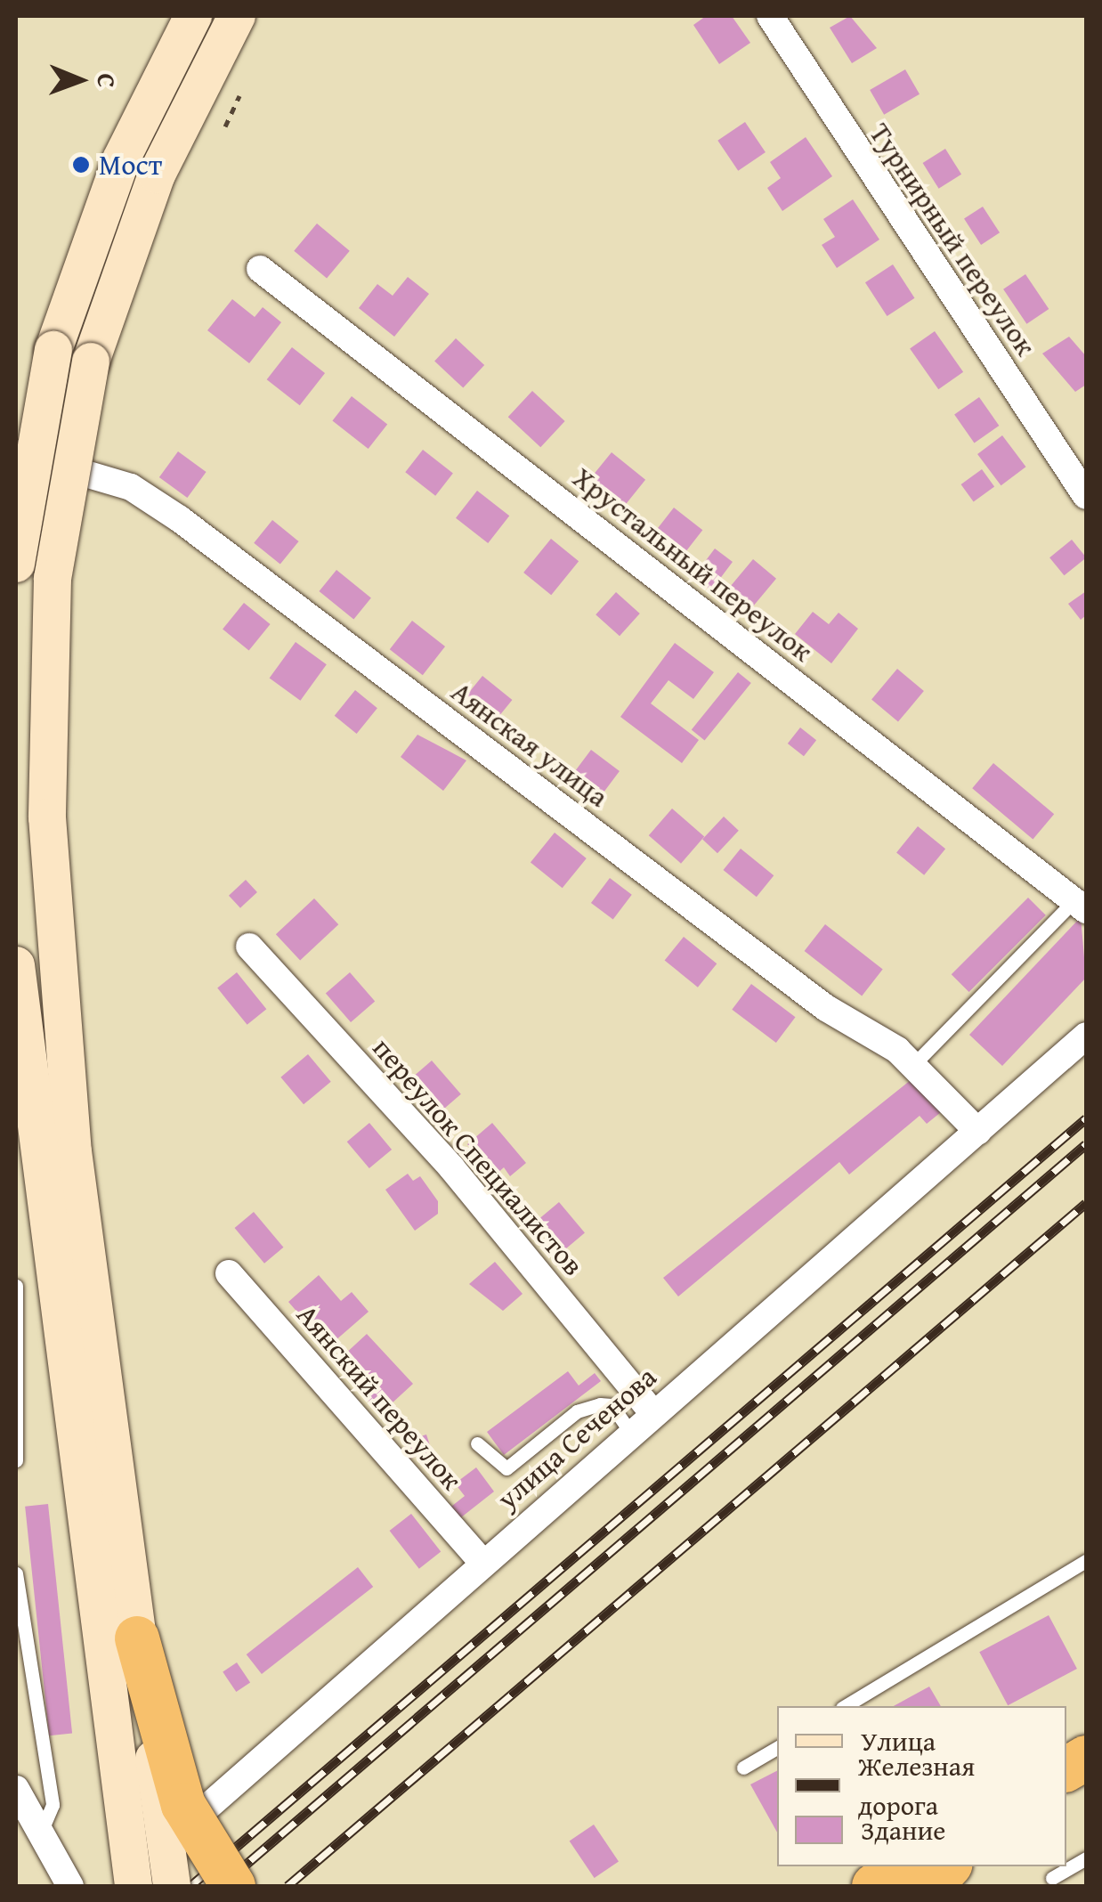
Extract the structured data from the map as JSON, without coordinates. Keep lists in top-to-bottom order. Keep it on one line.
{"streets":{"street":["Турнирный переулок","Хрустальный переулок","Аянская улица","переулок Специалистов","Аянский переулок","улица Сеченова"]},"crossings":[["Аянская улица","улица Сеченова"],["переулок Специалистов","улица Сеченова"],["Аянский переулок","улица Сеченова"]],"places":["Мост"],"legend":["Улица","Железная дорога","Здание"],"north":"right"}
